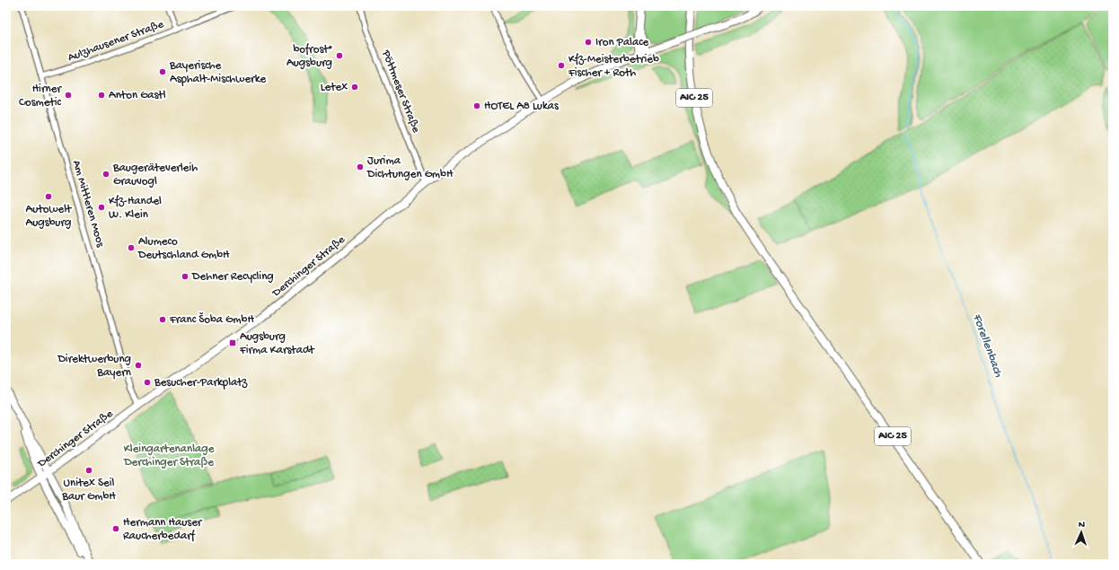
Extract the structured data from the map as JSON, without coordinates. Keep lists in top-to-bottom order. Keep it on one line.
{"streets":{"main road":["AIC 25","Derchinger Straße"],"street":["Aulzhausener Straße","Pöttmeser Straße","Am Mittleren Moos"]},"crossings":[["Aulzhausener Straße","Am Mittleren Moos"],["Pöttmeser Straße","Derchinger Straße"],["Am Mittleren Moos","Derchinger Straße"]],"water":["Forellenbach"],"parks":["Kleingartenanlage Derchinger Straße"],"places":{"other":["Iron Palace","bofrost* Augsburg","Kfz-Meisterbetrieb Fischer + Roth","Bayerische Asphalt-Mischwerke","Letex","Hirner Cosmetic","Anton Gastl","HOTEL A8 Lukas","Jurima Dichtungen GmbH","Baugeräteverleih Grauvogl","Autowelt Augsburg","Kfz-Handel W. Klein","Alumeco Deutschland GmbH","Dehner Recycling","Franc Šoba GmbH","Direktwerbung Bayern","Besucher-Parkplatz","Unitex Seil Baur GmbH","Hermann Hauser Raucherbedarf"],"transit":["Augsburg Firma Karstadt"]},"north":"top"}
